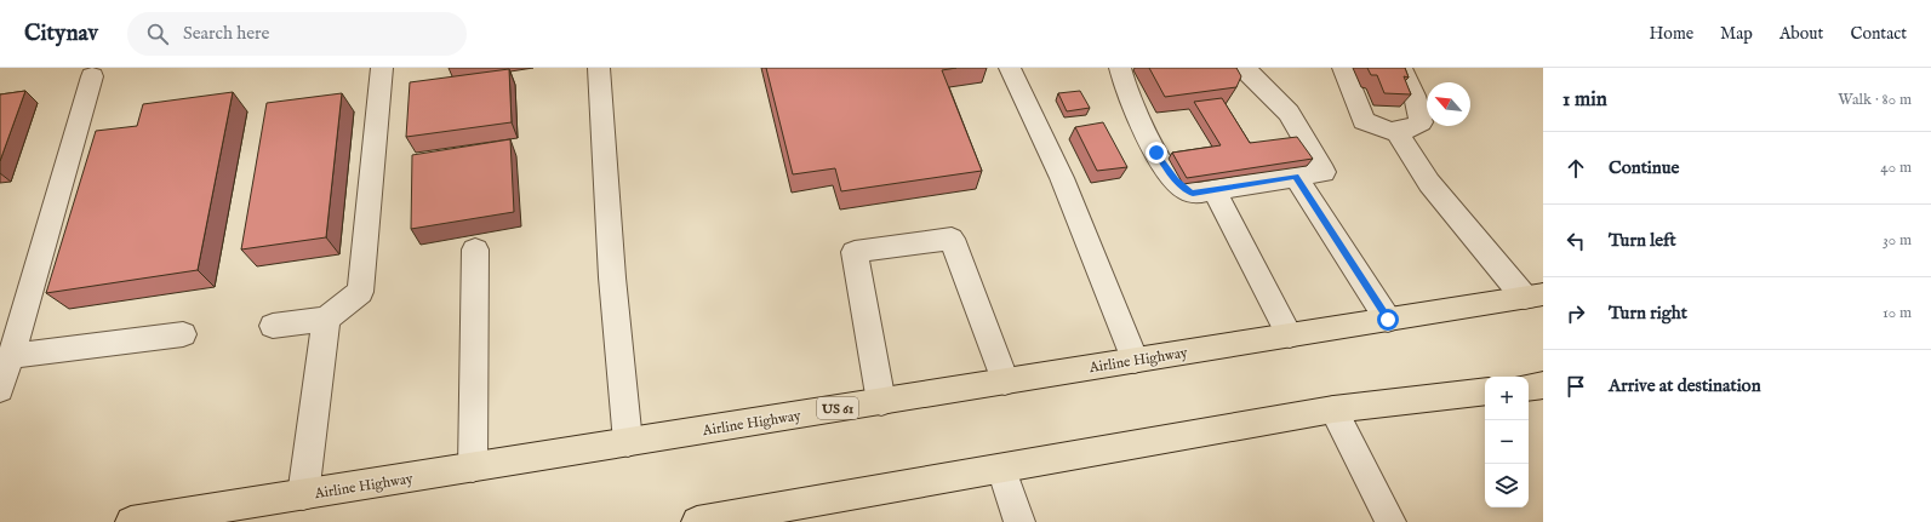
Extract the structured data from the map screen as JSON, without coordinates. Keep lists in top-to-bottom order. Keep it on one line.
{"streets":{"highway":["Airline Highway","US 61"]},"north":"top left","page":{"header":"Citynav","search":"Search here","nav":["Home","Map","About","Contact"],"heading":["1 min","Walk · 80 m"],"list":[["Continue","40 m"],["Turn left","30 m"],["Turn right","10 m"],"Arrive at destination"],"map_buttons":["+","−"]}}
